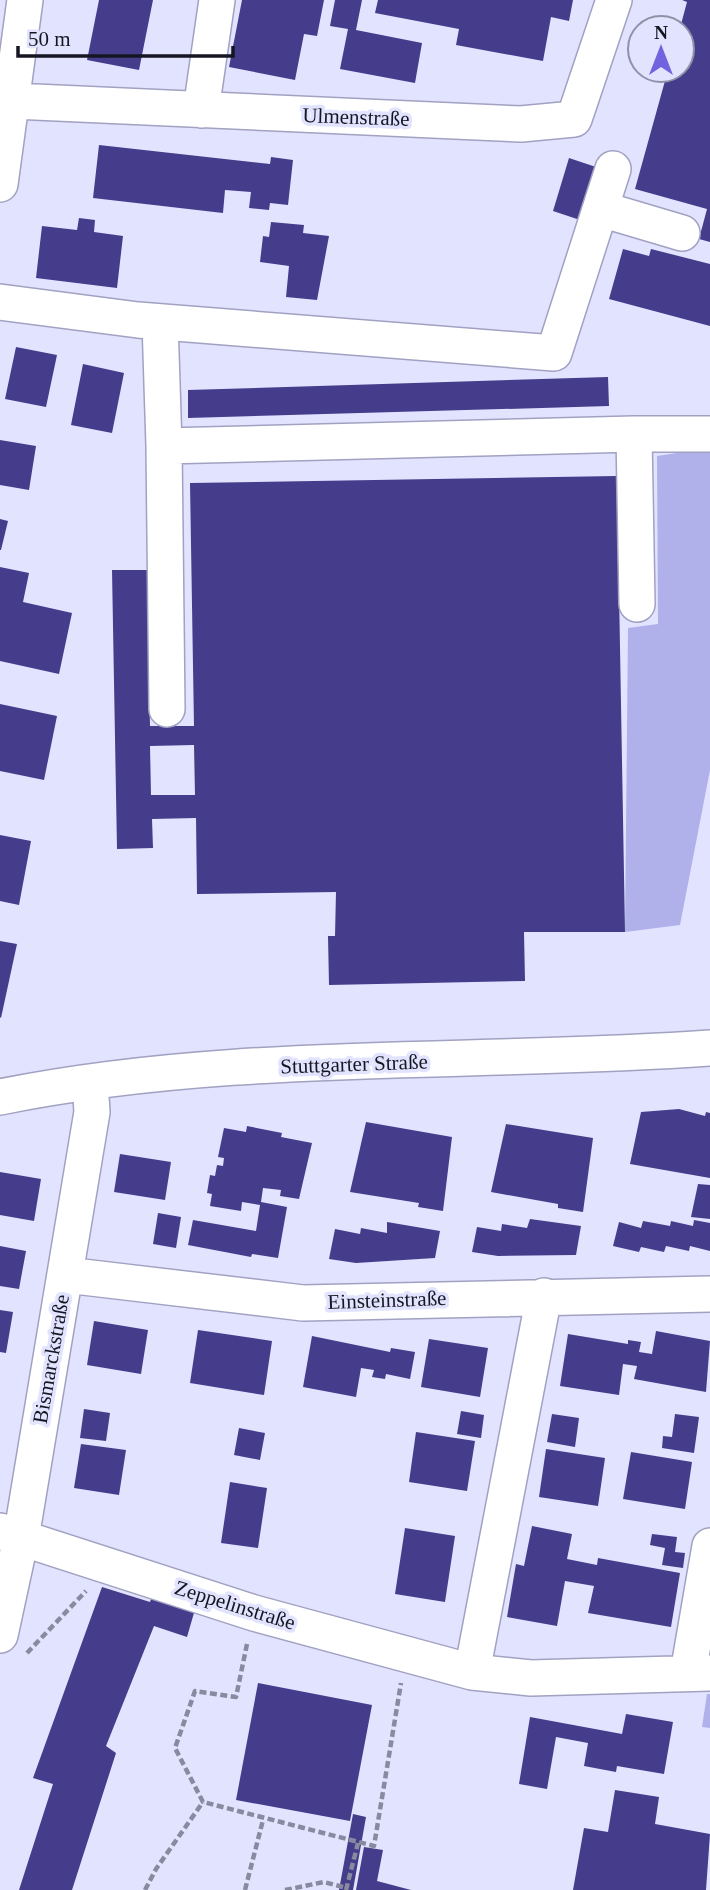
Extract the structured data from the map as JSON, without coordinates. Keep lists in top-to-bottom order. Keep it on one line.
{"streets":{"street":["Ulmenstraße","Stuttgarter Straße","Einsteinstraße","Bismarckstraße","Zeppelinstraße"]},"crossings":[["Stuttgarter Straße","Bismarckstraße"],["Einsteinstraße","Bismarckstraße"],["Bismarckstraße","Zeppelinstraße"]],"scale_bar":"50 m","north":"top"}
